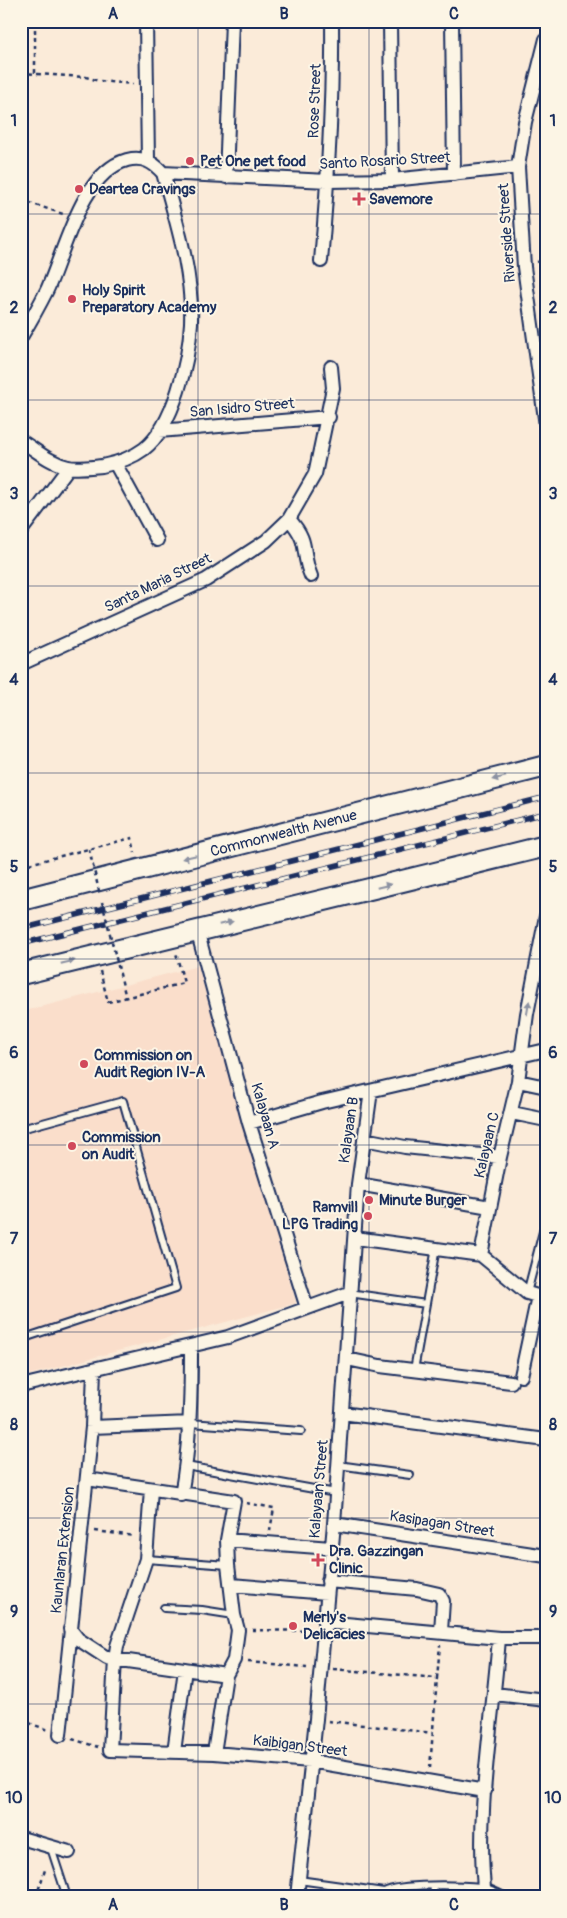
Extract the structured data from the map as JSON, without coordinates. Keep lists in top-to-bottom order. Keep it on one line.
{"streets":{"main road":["Commonwealth Avenue"],"street":["Rose Street","Santo Rosario Street","Riverside Street","San Isidro Street","Santa Maria Street","Kalayaan A","Kalayaan B","Kalayaan C","Kalayaan Street","Kasipagan Street","Kaunlaran Extension","Kaibigan Street"]},"crossings":[["Rose Street","Santo Rosario Street"],["Santo Rosario Street","Riverside Street"],["Santo Rosario Street","San Isidro Street"],["San Isidro Street","Santa Maria Street"],["Kalayaan B","Kalayaan C"],["Kalayaan B","Kalayaan Street"],["Kalayaan Street","Kasipagan Street"],["Kalayaan Street","Kaibigan Street"]],"one_way":["Kalayaan C"],"places":{"other":["Pet One pet food","Deartea Cravings","Holy Spirit Preparatory Academy","Commission on Audit Region IV-A","Commission on Audit","Minute Burger","Ramvill LPG Trading","Merly's Delicacies"],"health":["Savemore","Dra. Gazzingan Clinic"]},"grid":{"columns":["A","B","C"],"rows":["1","2","3","4","5","6","7","8","9","10"]}}
